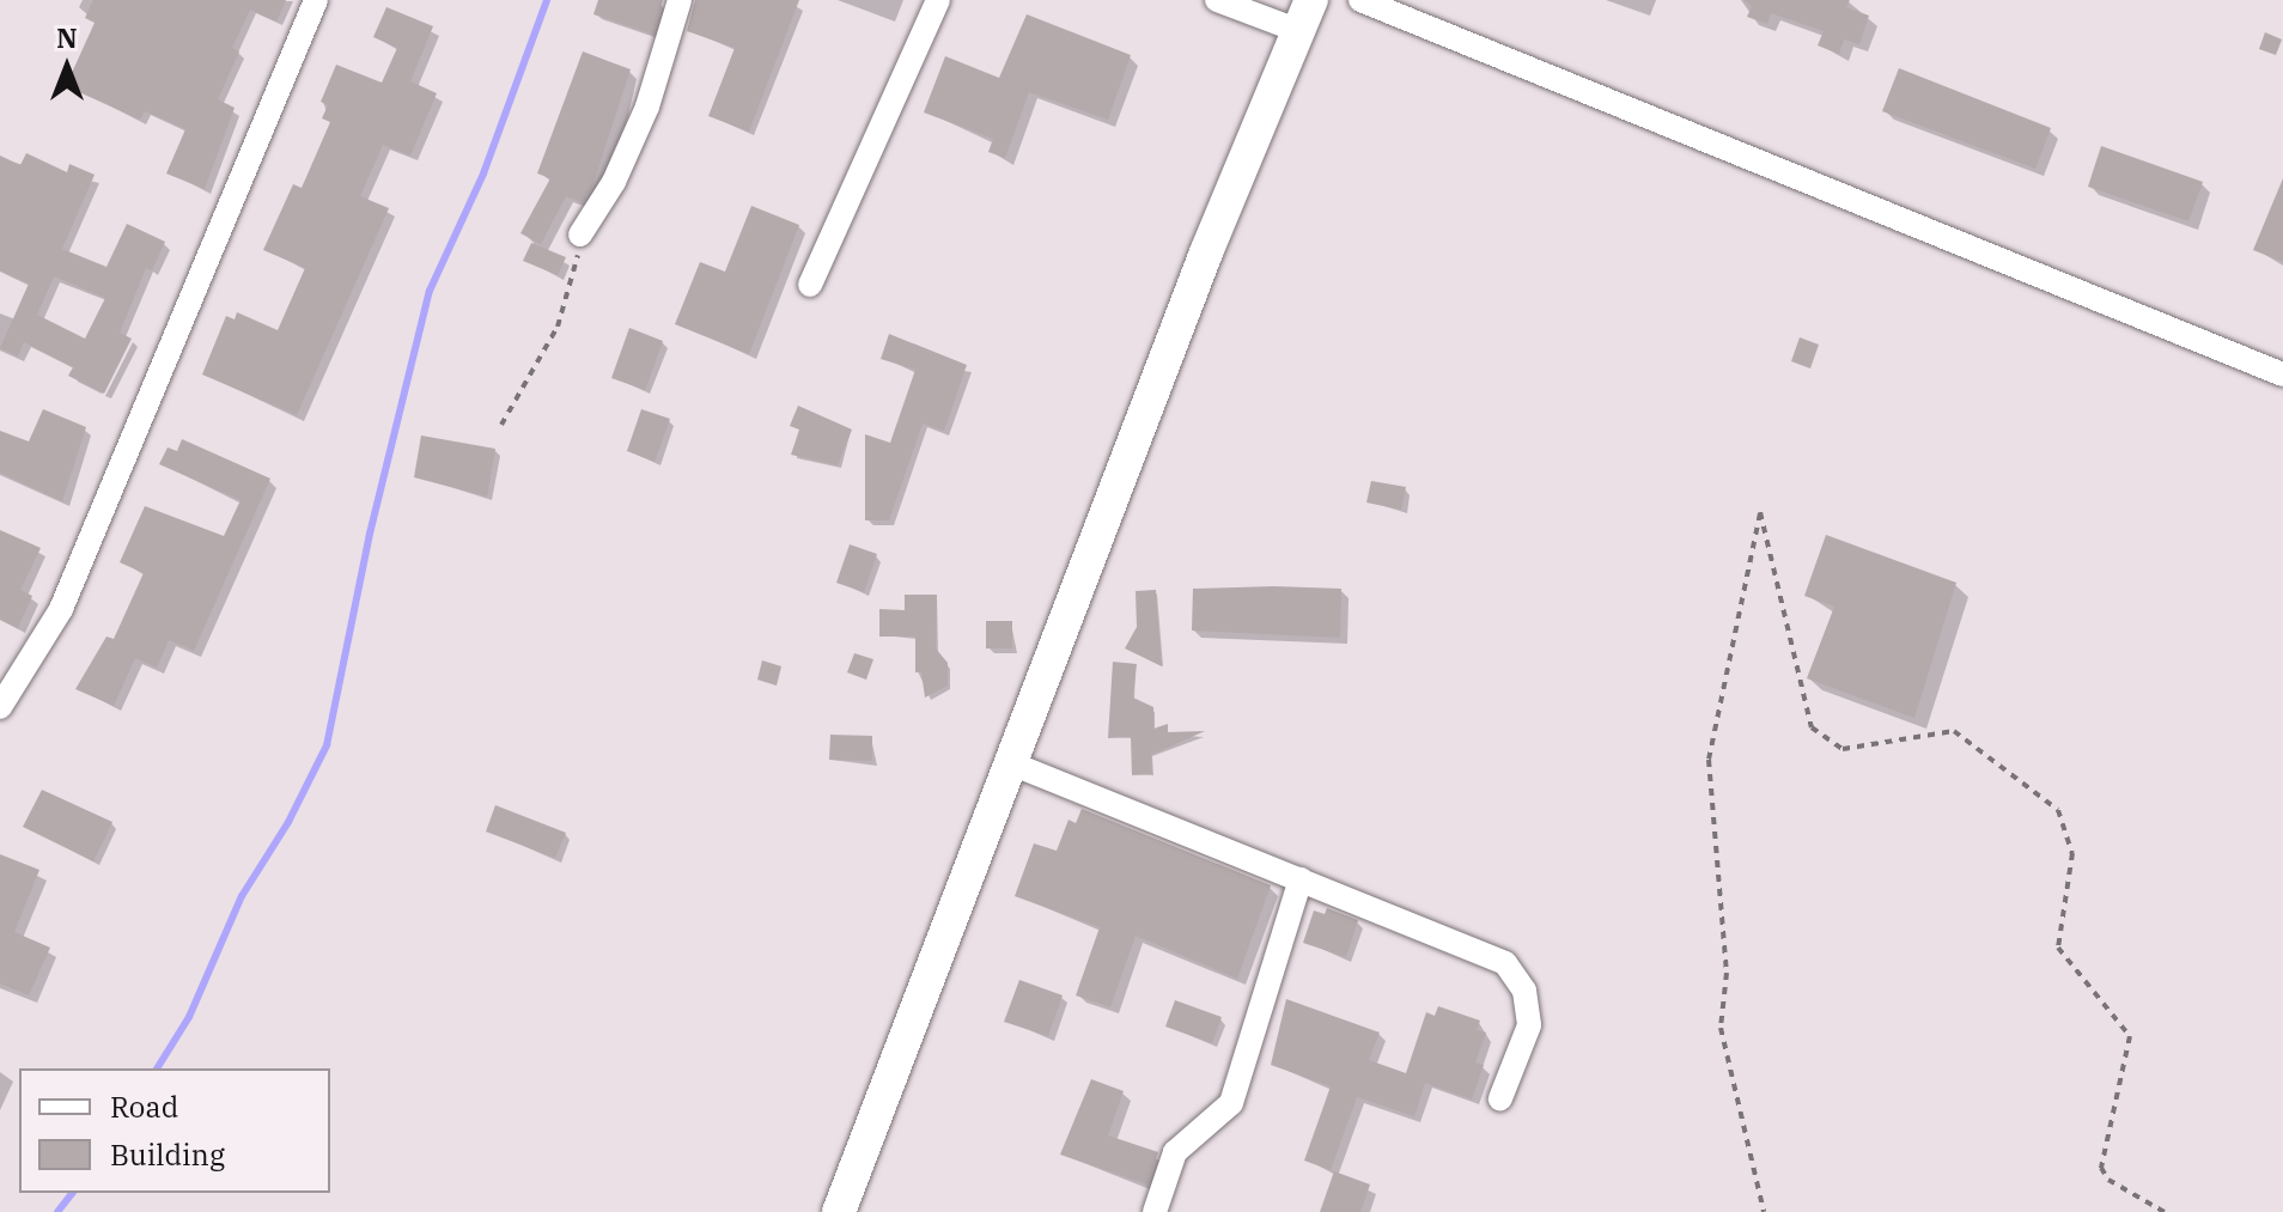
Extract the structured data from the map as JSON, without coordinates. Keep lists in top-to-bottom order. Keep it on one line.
{"legend":["Road","Building"],"north":"top"}
